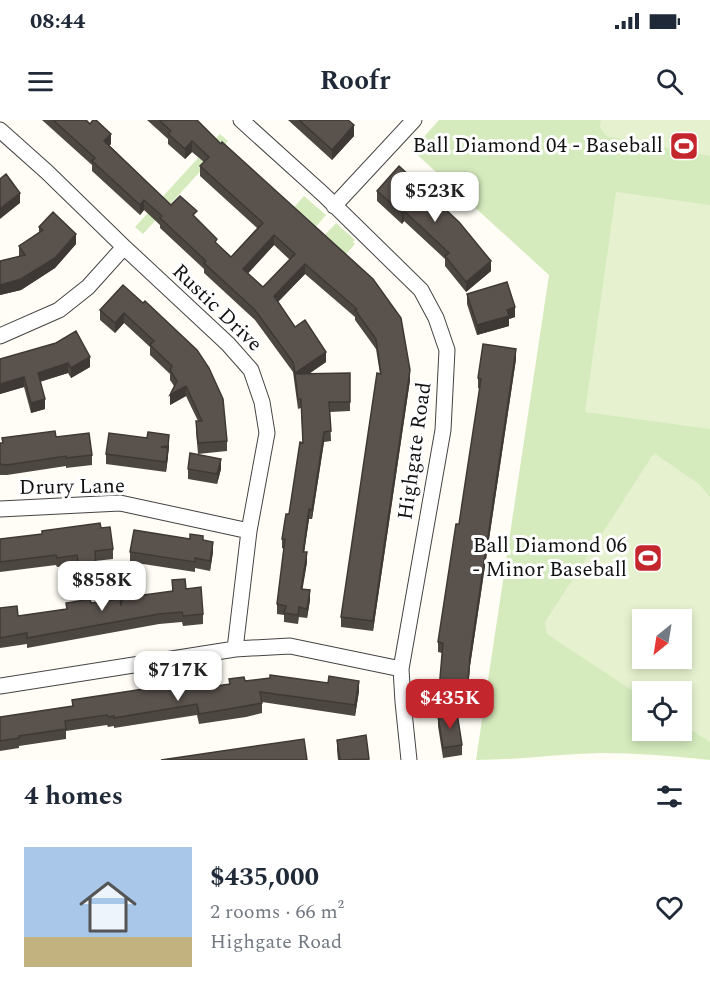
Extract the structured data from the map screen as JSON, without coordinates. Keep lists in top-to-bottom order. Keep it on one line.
{"streets":{"street":["Rustic Drive","Highgate Road","Drury Lane"]},"crossings":[["Rustic Drive","Drury Lane"]],"places":{"sports":["Ball Diamond 04 - Baseball","Ball Diamond 06 - Minor Baseball"]},"north":"bottom left","page":{"status":"08:44","header":"Roofr","price":["$523K","$858K","$717K","$435K"],"heading":"4 homes","list":[{"name":"$435,000","note":"2 rooms · 66 m² · Highgate Road"}]}}
